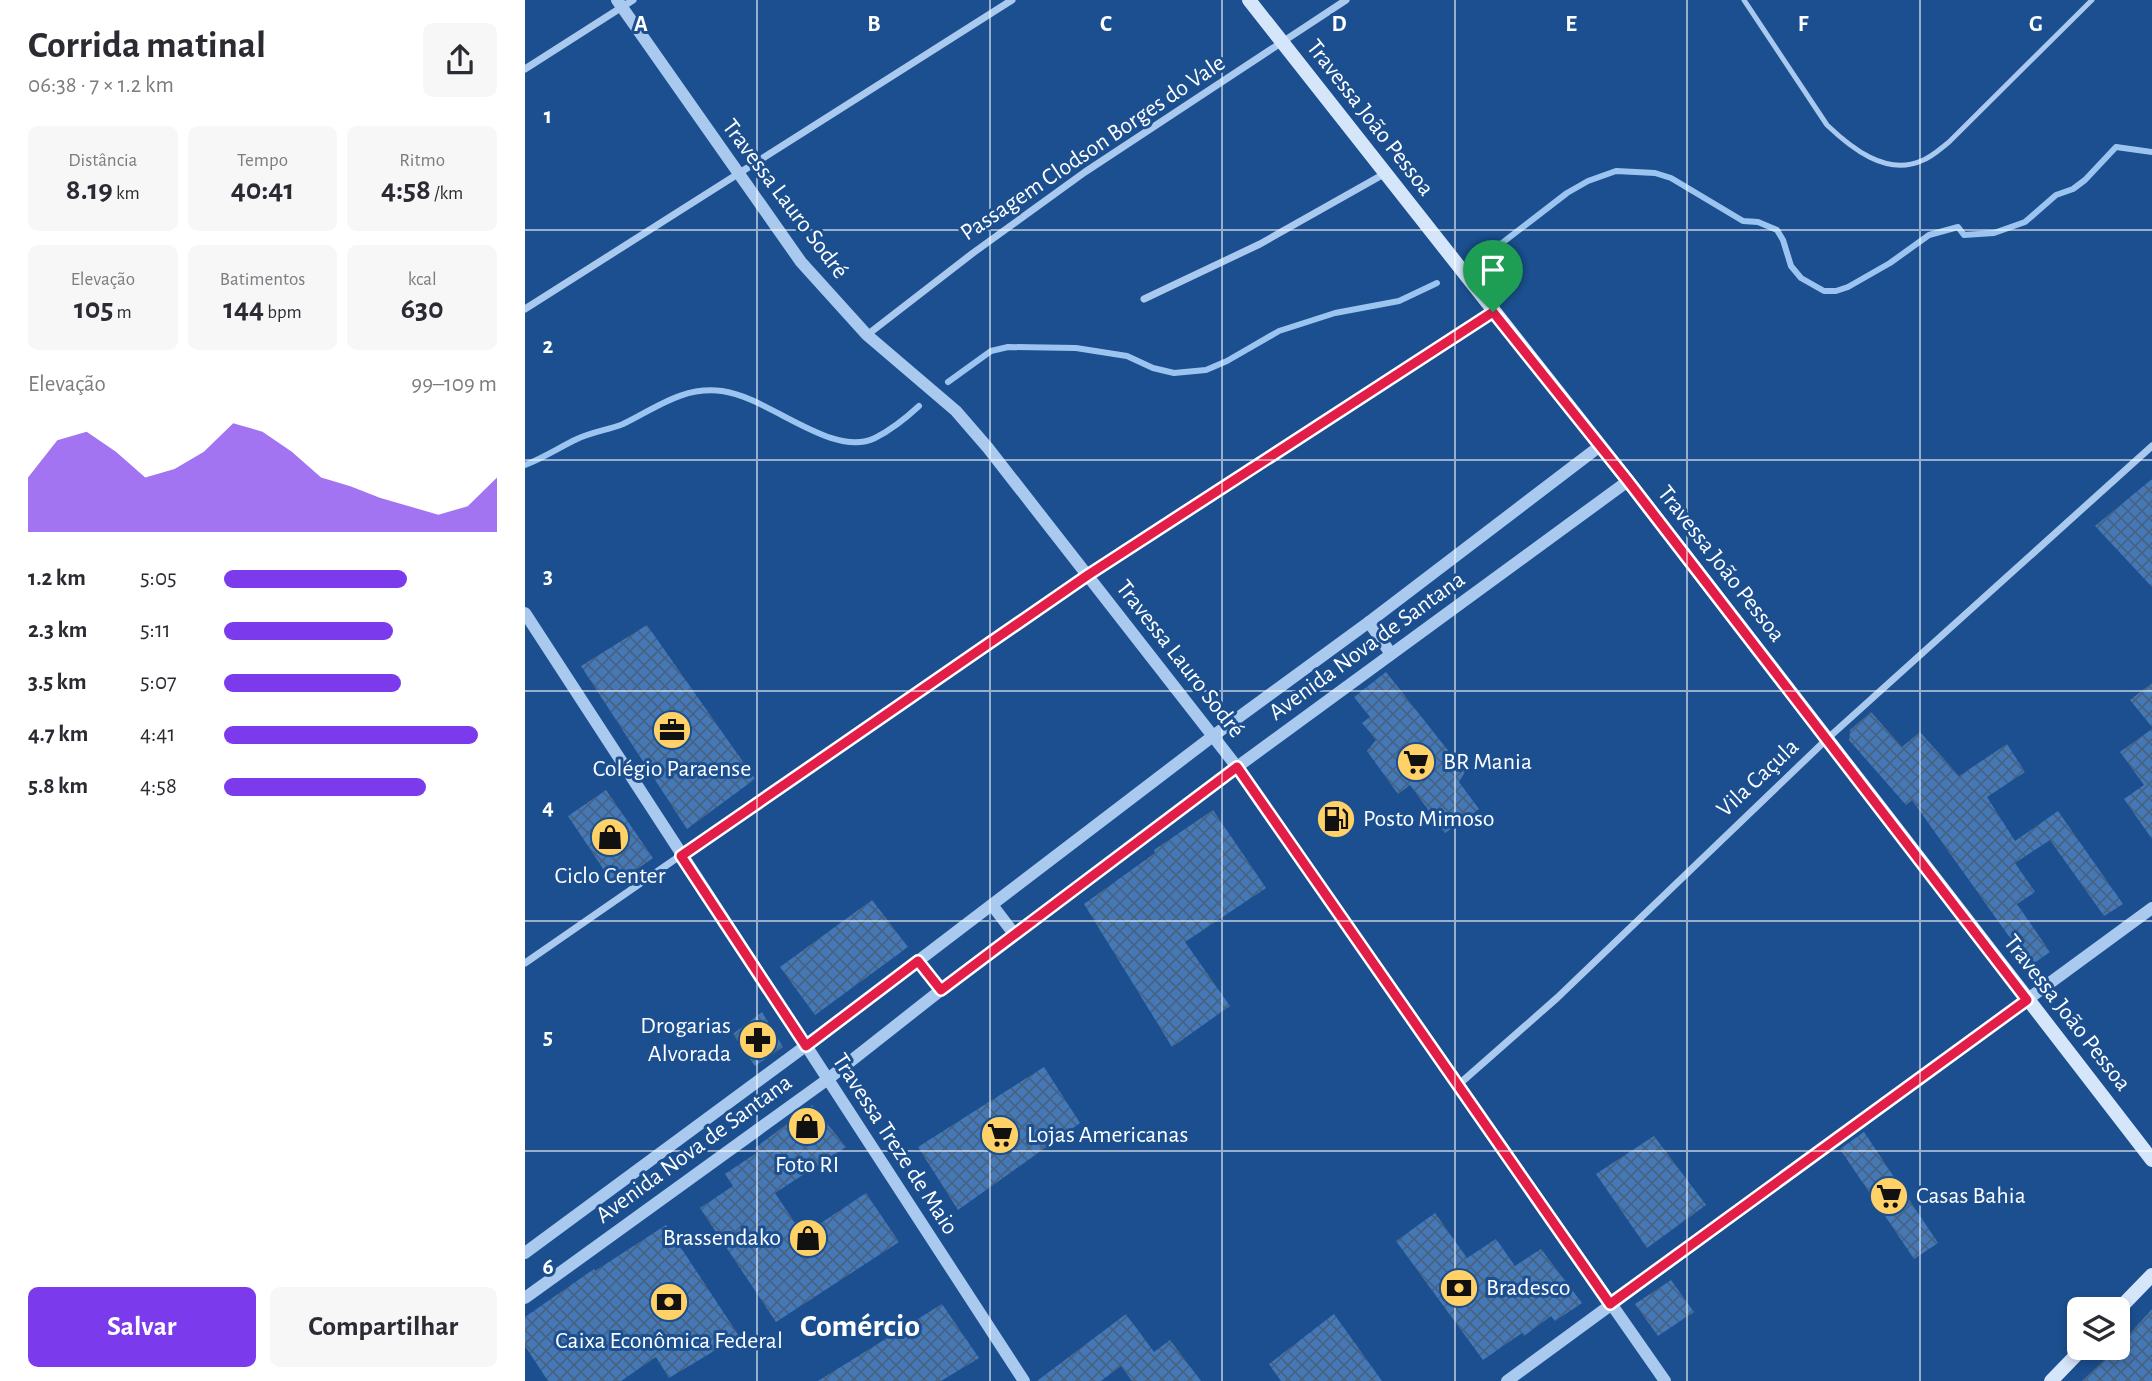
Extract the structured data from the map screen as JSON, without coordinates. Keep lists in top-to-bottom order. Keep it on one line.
{"streets":{"main road":["Travessa João Pessoa"],"street":["Passagem Clodson Borges do Vale","Travessa Lauro Sodré","Avenida Nova de Santana","Vila Caçula","Travessa Treze de Maio"]},"crossings":[["Travessa João Pessoa","Passagem Clodson Borges do Vale"],["Travessa João Pessoa","Avenida Nova de Santana"],["Travessa João Pessoa","Vila Caçula"],["Passagem Clodson Borges do Vale","Travessa Lauro Sodré"],["Travessa Lauro Sodré","Avenida Nova de Santana"],["Travessa Lauro Sodré","Vila Caçula"],["Avenida Nova de Santana","Travessa Treze de Maio"]],"districts":["Comércio"],"places":{"office":["Colégio Paraense"],"supermarket":["BR Mania","Lojas Americanas","Casas Bahia"],"fuel station":["Posto Mimoso"],"shop":["Ciclo Center","Foto RI","Brassendako"],"pharmacy":["Drogarias Alvorada"],"bank":["Bradesco","Caixa Econômica Federal"]},"page":{"heading":["Corrida matinal","06:38 · 7 × 1.2 km"],"stats":[["Distância","8.19 km"],["Tempo","40:41"],["Ritmo","4:58 /km"],["Elevação","105 m"],["Batimentos","144 bpm"],["kcal","630"]],"chart":["Elevação","99–109 m"],"list":[{"name":"1.2 km","note":"5:05"},{"name":"2.3 km","note":"5:11"},{"name":"3.5 km","note":"5:07"},{"name":"4.7 km","note":"4:41"},{"name":"5.8 km","note":"4:58"}],"buttons":["Salvar","Compartilhar"]},"grid":{"columns":["A","B","C","D","E","F","G"],"rows":["1","2","3","4","5","6"]}}
